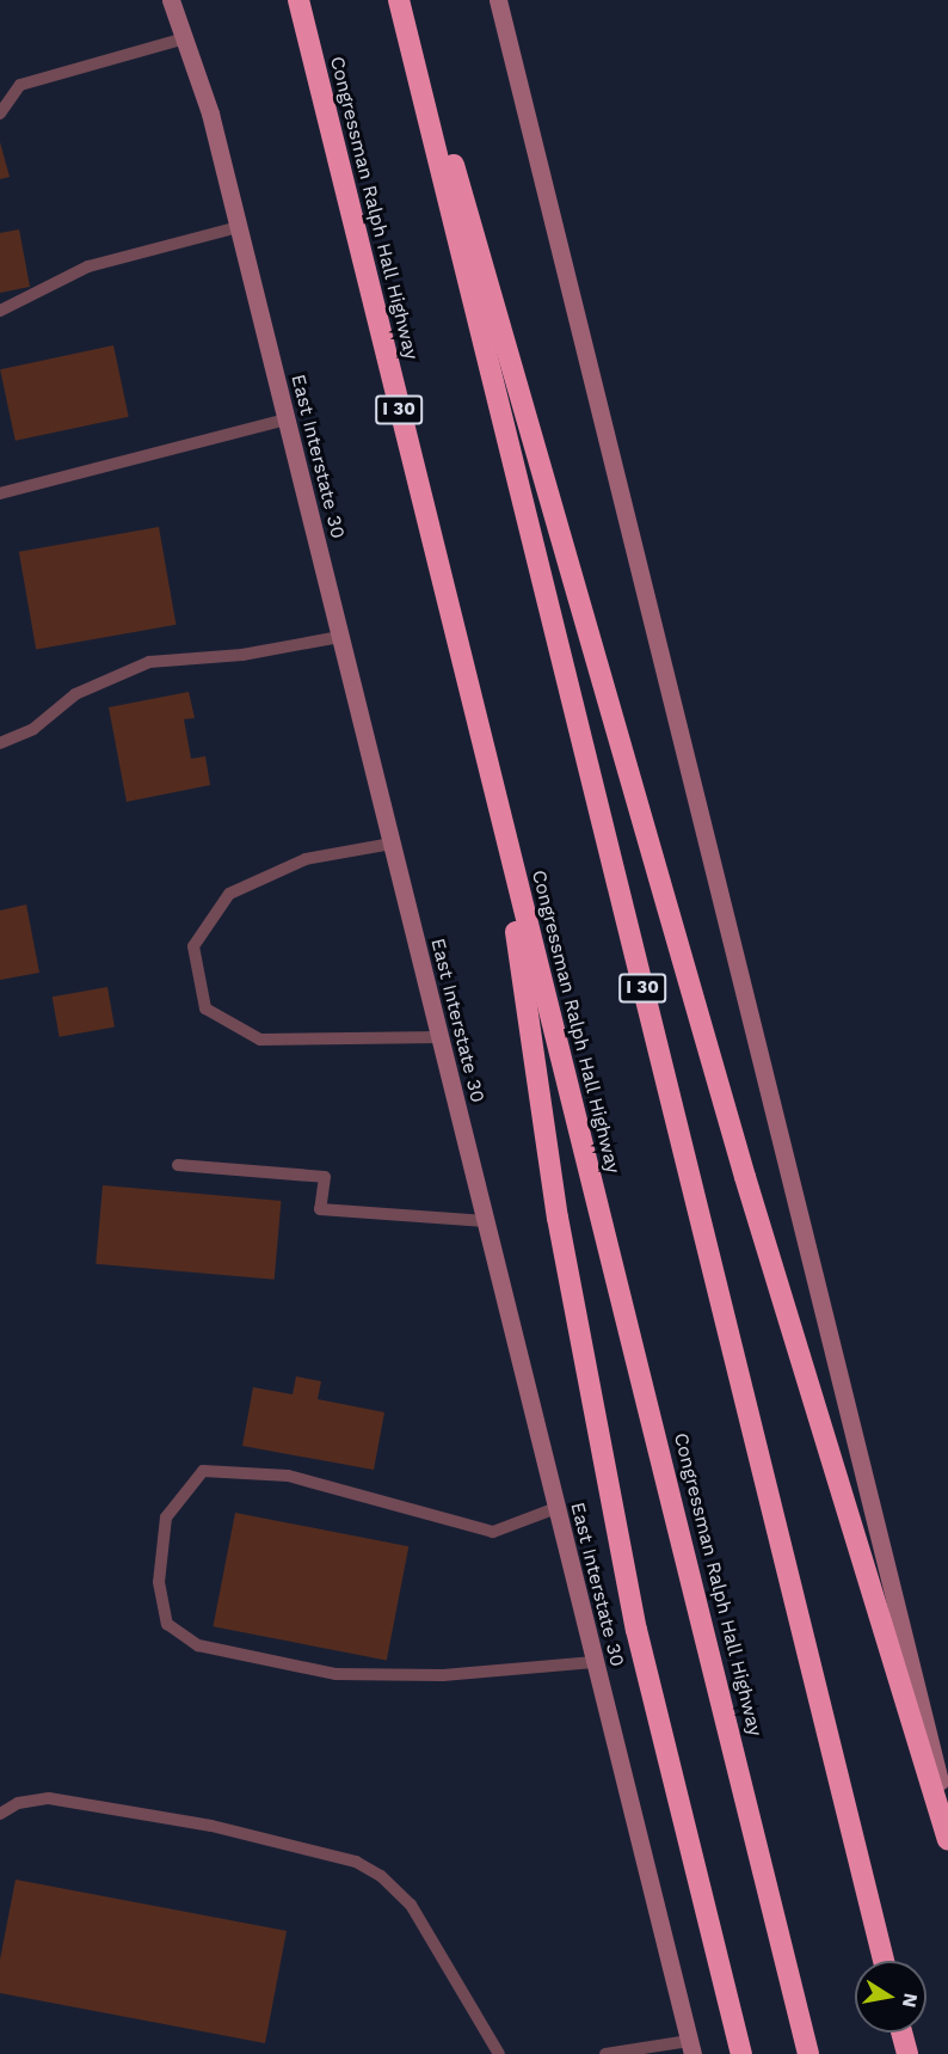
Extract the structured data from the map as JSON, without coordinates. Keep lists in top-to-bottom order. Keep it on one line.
{"streets":{"highway":["Congressman Ralph Hall Highway","I 30"],"main road":["East Interstate 30"]},"north":"right"}
